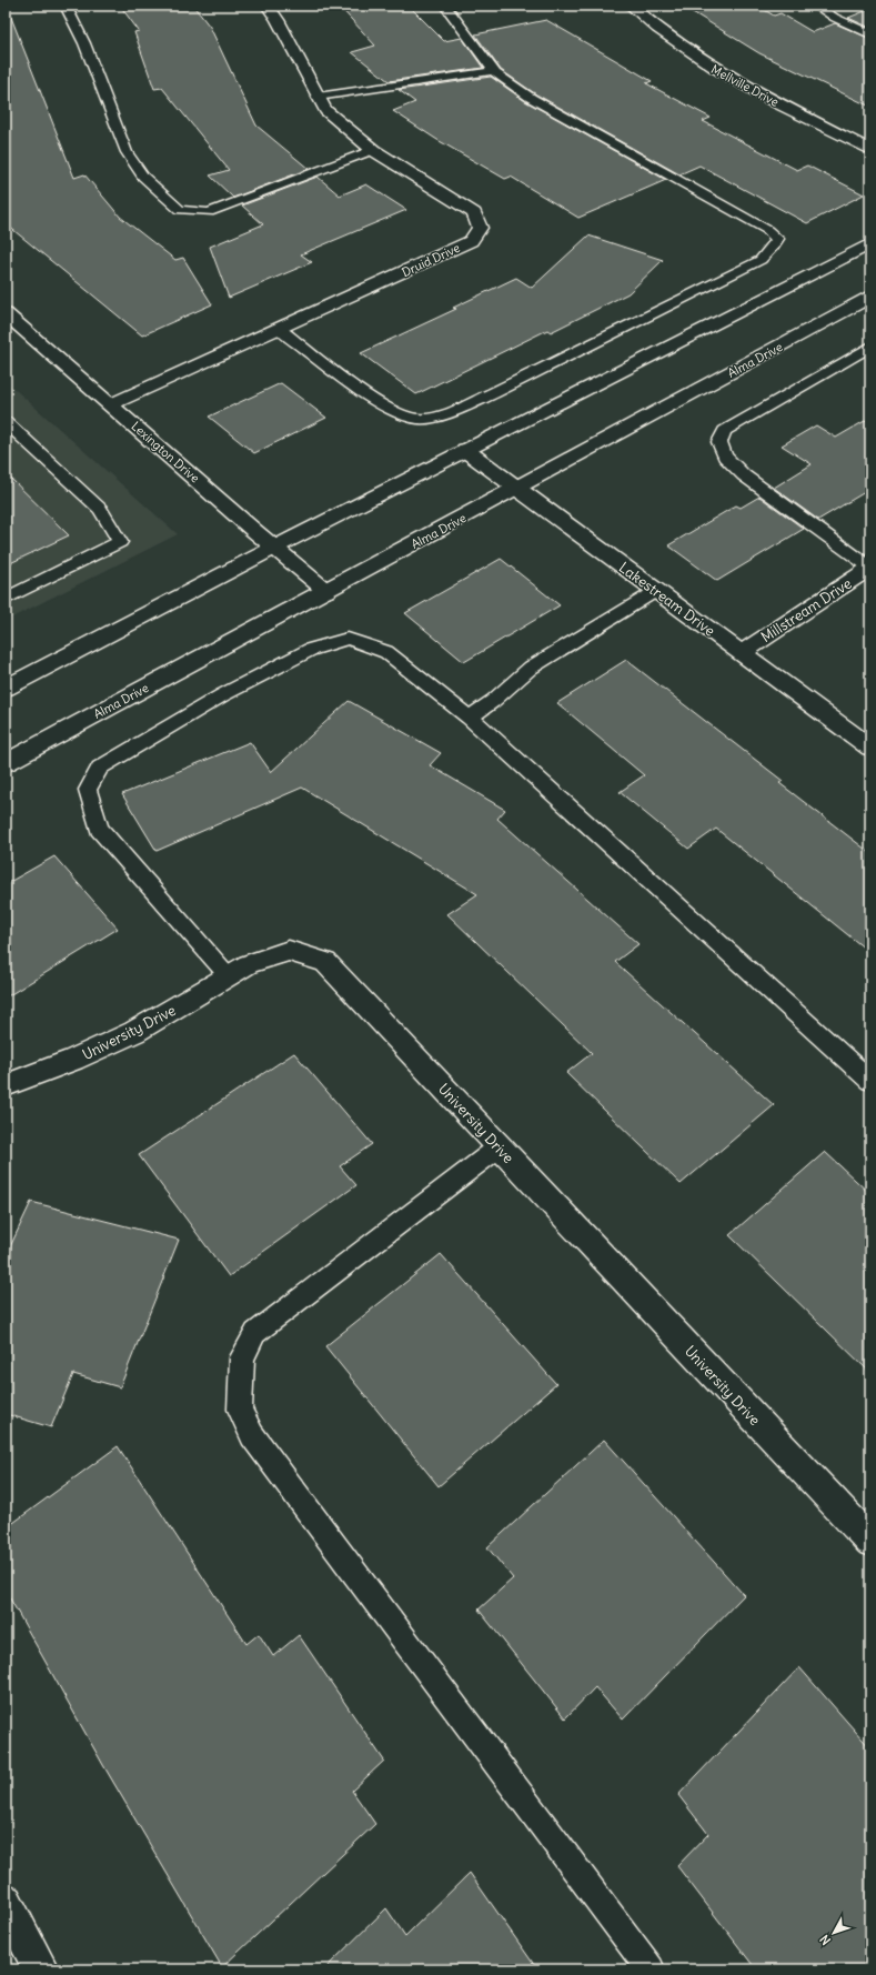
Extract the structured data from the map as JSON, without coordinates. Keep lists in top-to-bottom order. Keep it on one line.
{"streets":{"street":["Mellville Drive","Druid Drive","Alma Drive","Lexington Drive","Lakestream Drive","Millstream Drive","University Drive"]},"crossings":[["Druid Drive","Lexington Drive"],["Alma Drive","Lexington Drive"],["Alma Drive","Lakestream Drive"],["Lakestream Drive","Millstream Drive"]],"north":"bottom left"}
